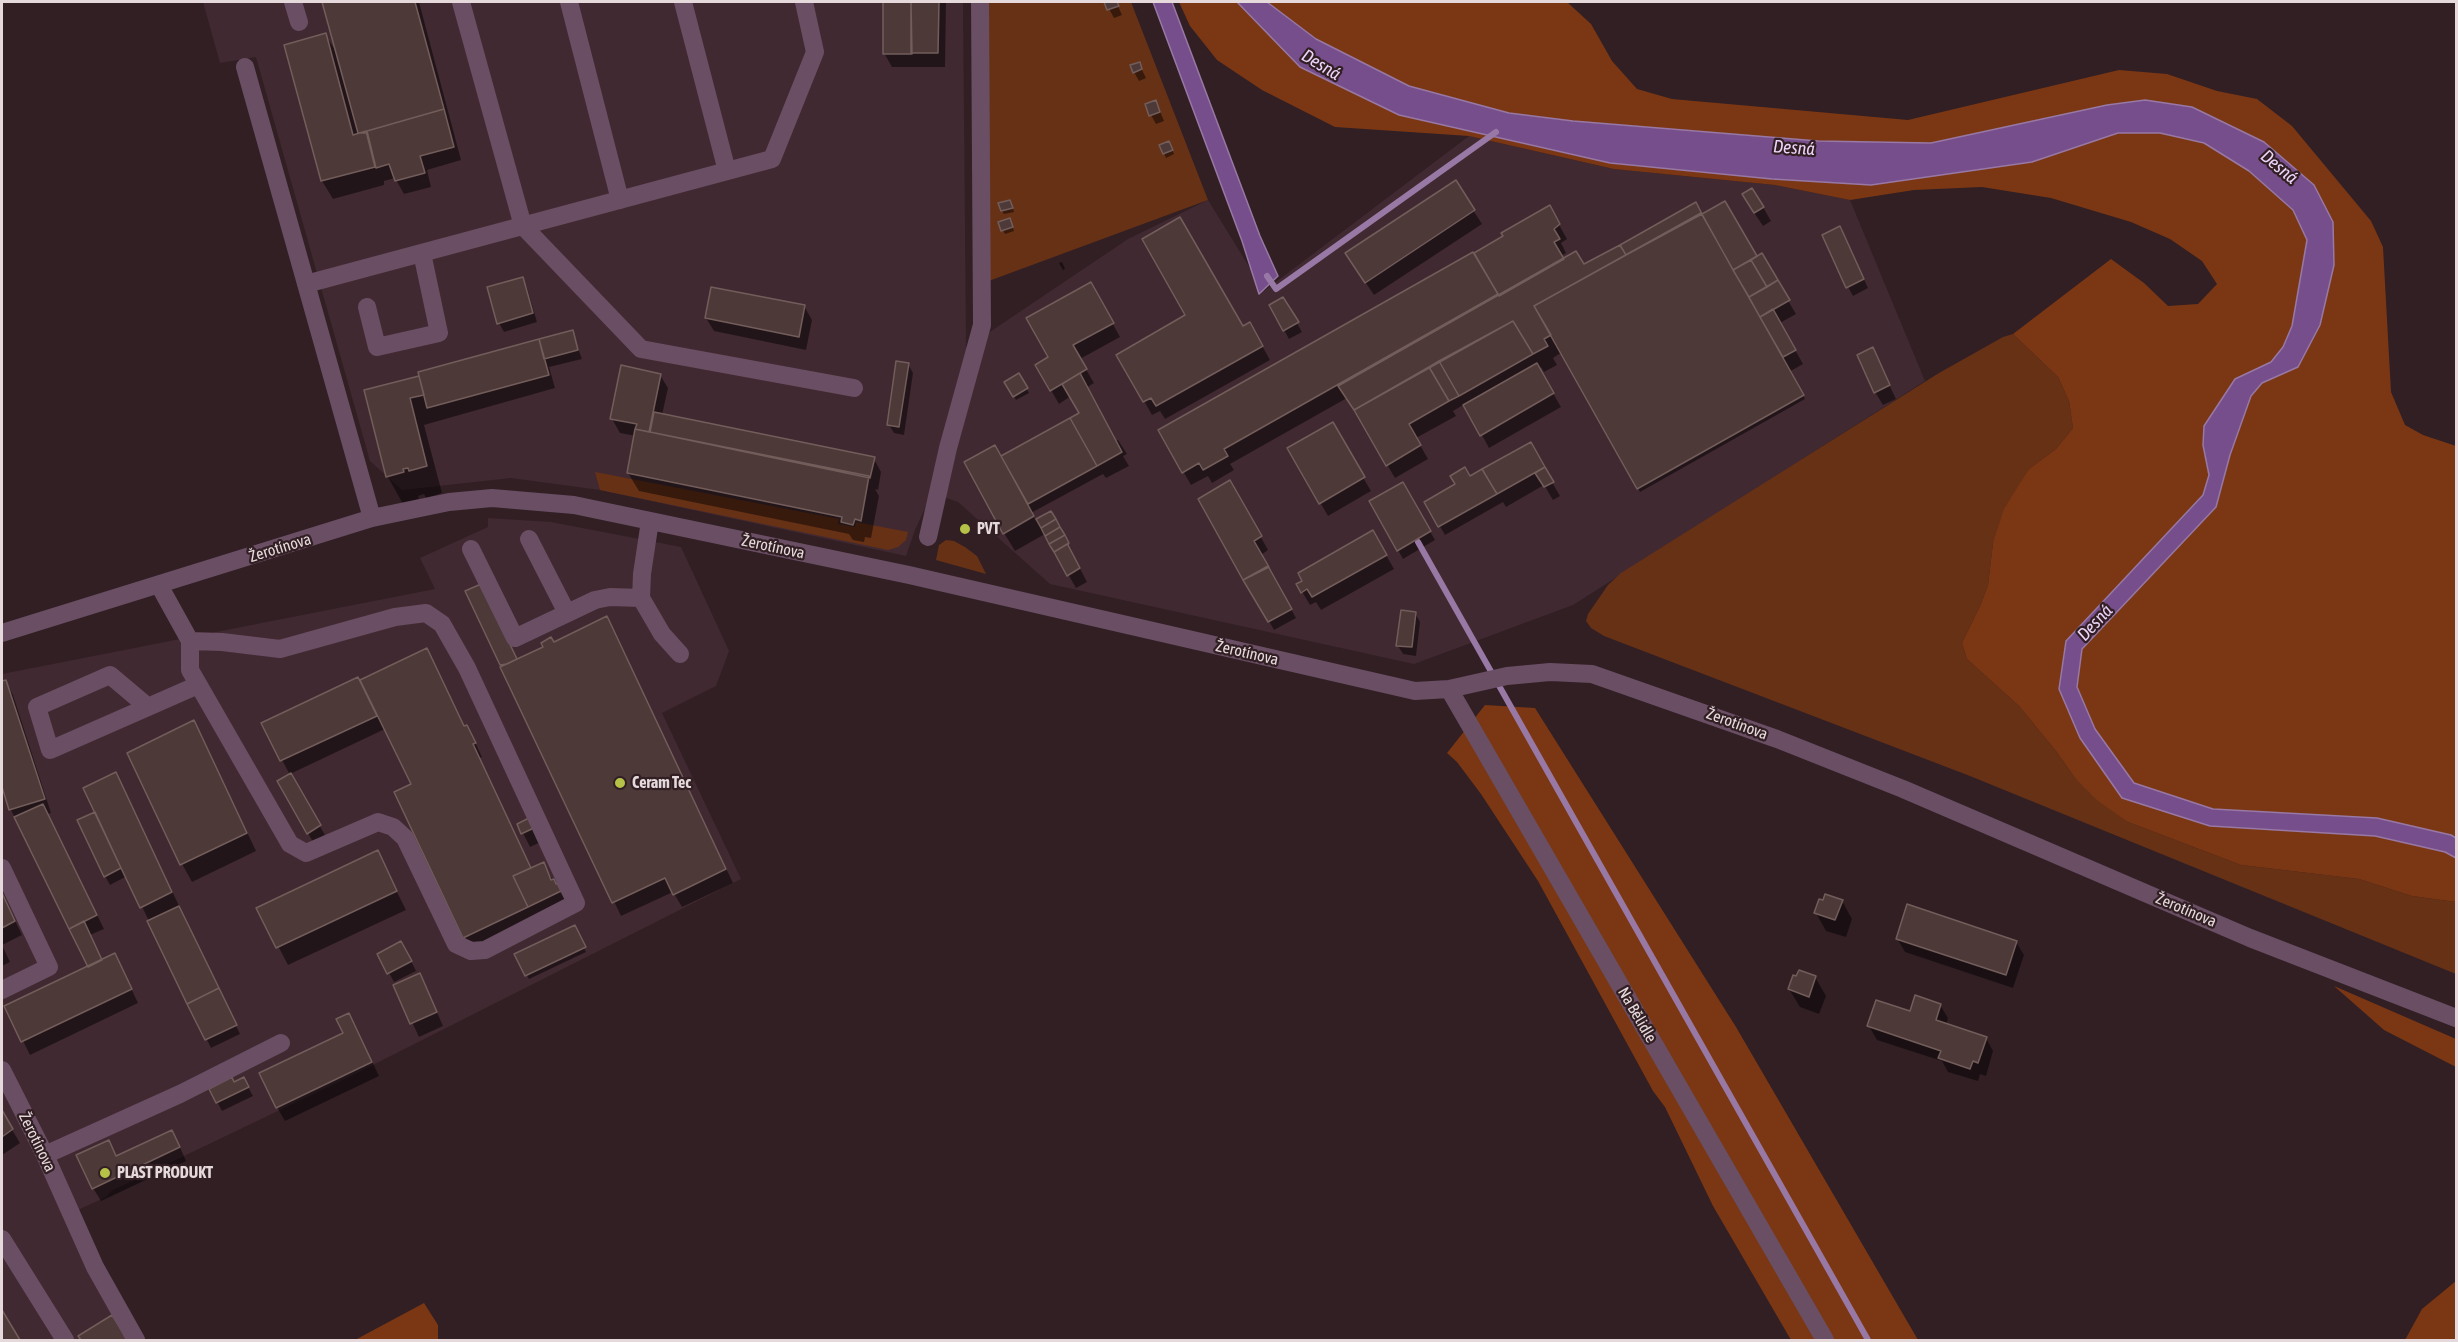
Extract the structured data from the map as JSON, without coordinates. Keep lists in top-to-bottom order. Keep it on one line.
{"streets":{"street":["Žerotínova","Na Bělidle"]},"crossings":[["Žerotínova","Na Bělidle"]],"water":["Desná"],"places":["PVT","Ceram Tec","PLAST PRODUKT"]}
